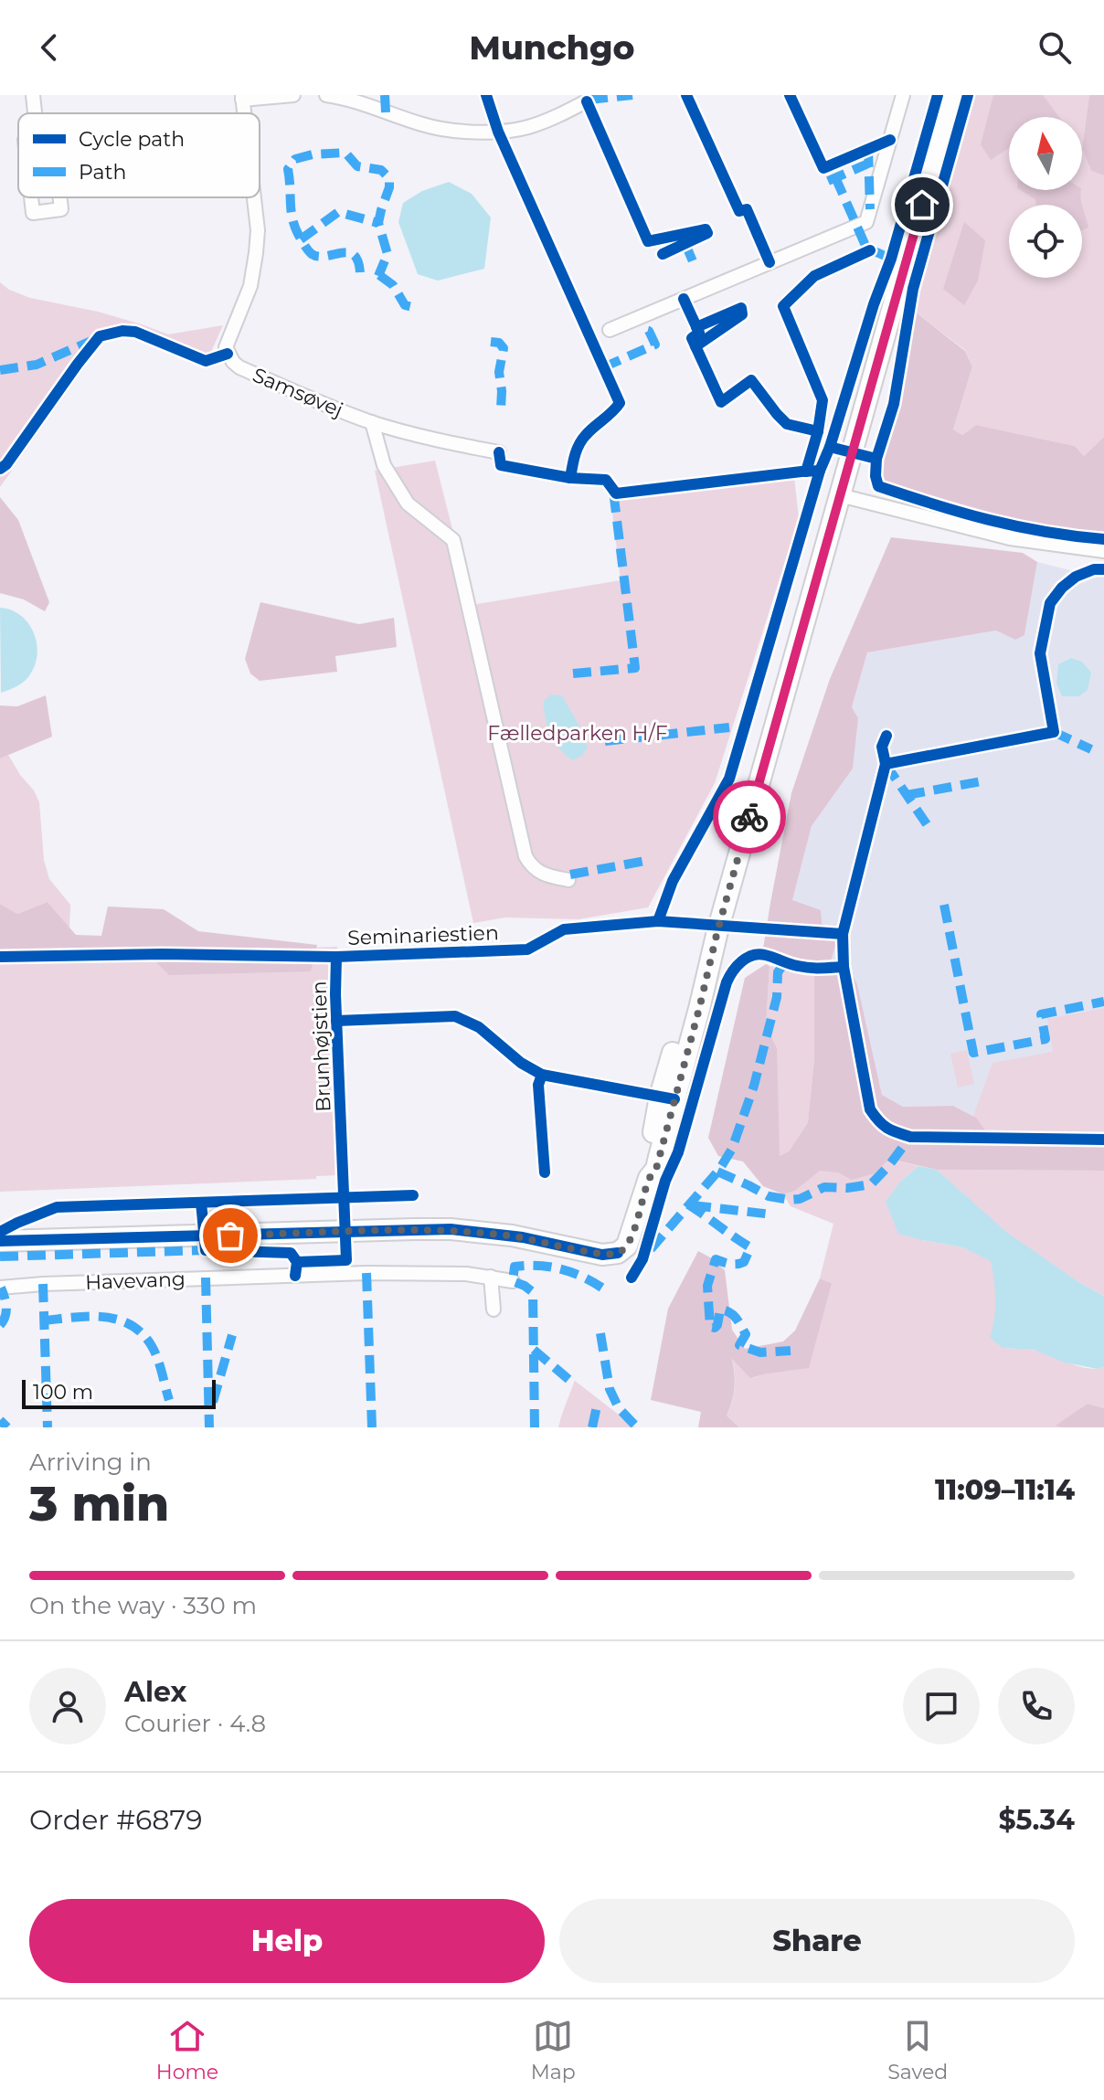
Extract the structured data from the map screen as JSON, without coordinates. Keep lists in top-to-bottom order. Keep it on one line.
{"streets":{"street":["Samsøvej","Havevang"],"cycle path":["Seminariestien","Brunhøjstien"]},"parks":["Fælledparken H/F"],"legend":["Cycle path","Path"],"scale_bar":"100 m","north":"top","page":{"header":"Munchgo","scale":"100 m","heading":["3 min","Arriving in","11:09–11:14"],"panel":["Alex","Courier · 4.8","Order #6879","$5.34"],"bar":"On the way · 330 m","buttons":["Help","Share"],"tabs":["Home","Map","Saved"]}}
